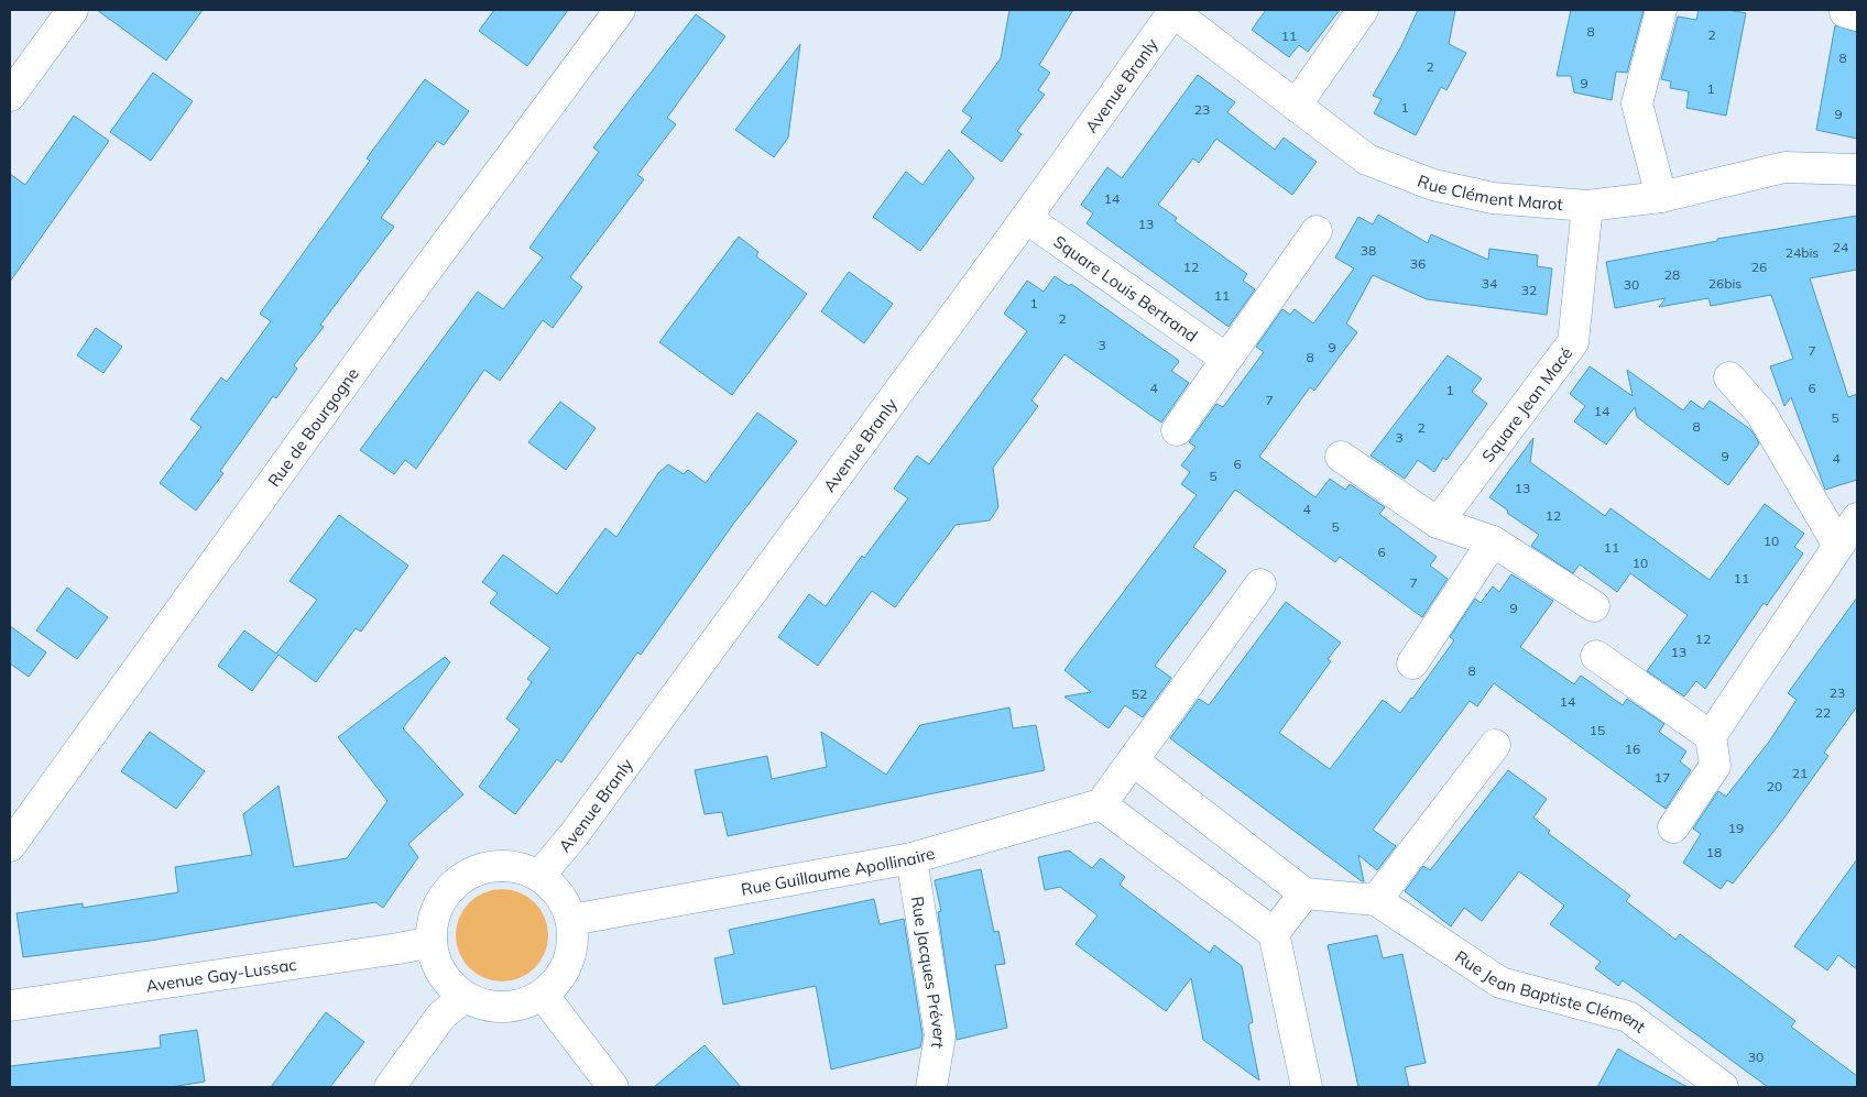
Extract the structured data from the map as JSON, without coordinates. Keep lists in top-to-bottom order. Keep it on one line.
{"streets":{"street":["Avenue Branly","Rue Clément Marot","Square Louis Bertrand","Square Jean Macé","Rue de Bourgogne","Rue Guillaume Apollinaire","Rue Jacques Prévert","Avenue Gay-Lussac","Rue Jean Baptiste Clément"]},"crossings":[["Avenue Branly","Rue Clément Marot"],["Avenue Branly","Square Louis Bertrand"],["Avenue Branly","Rue Guillaume Apollinaire"],["Avenue Branly","Avenue Gay-Lussac"],["Rue Clément Marot","Square Jean Macé"],["Rue Guillaume Apollinaire","Rue Jacques Prévert"],["Rue Guillaume Apollinaire","Avenue Gay-Lussac"]],"house_numbers":["8","2","11","8","2","9","1","1","23","9","14","13","24","38","24bis","36","12","26","28","34","26bis","30","32","11","1","2","3","9","7","8","4","6","1","7","14","5","8","2","3","9","4","6","5","13","4","12","5","10","11","6","10","11","7","9","12","13","8","23","52","14","22","15","16","21","17","20","19","18","30"]}
